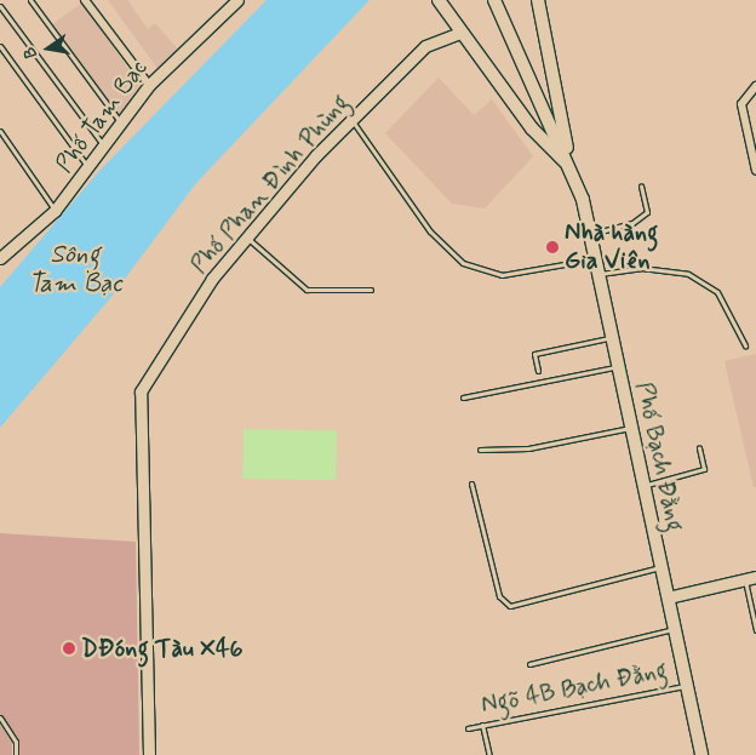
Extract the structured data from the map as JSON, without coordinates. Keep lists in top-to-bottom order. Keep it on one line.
{"streets":{"main road":["Phố Bạch Đằng"],"street":["Phố Tam Bạc","Phố Phan Đình Phùng"],"lane":["Ngõ 4B Bạch Đằng"]},"crossings":[["Phố Phan Đình Phùng","Phố Bạch Đằng"],["Phố Bạch Đằng","Ngõ 4B Bạch Đằng"]],"water":["Sông Tam Bạc"],"places":["Nhà hàng Gia Viên","DĐóng Tàu X46"],"north":"left"}
